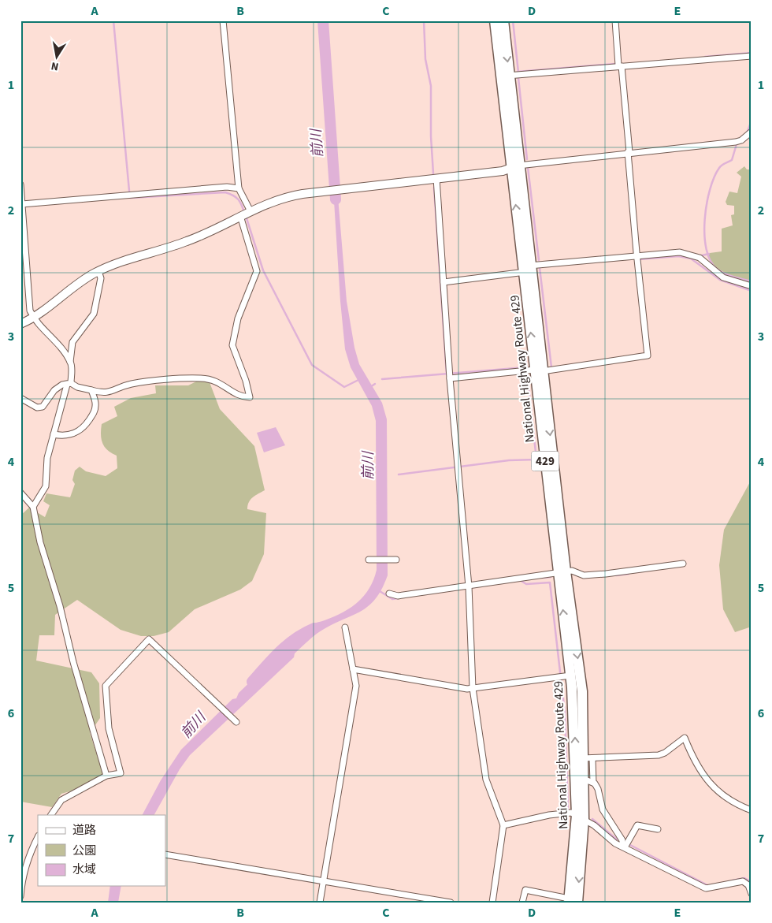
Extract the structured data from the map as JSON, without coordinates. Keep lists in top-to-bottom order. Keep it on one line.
{"streets":{"highway":["National Highway Route 429","429"]},"water":["前川"],"legend":["道路","公園","水域"],"north":"bottom","grid":{"columns":["A","B","C","D","E"],"rows":["1","2","3","4","5","6","7"]}}
